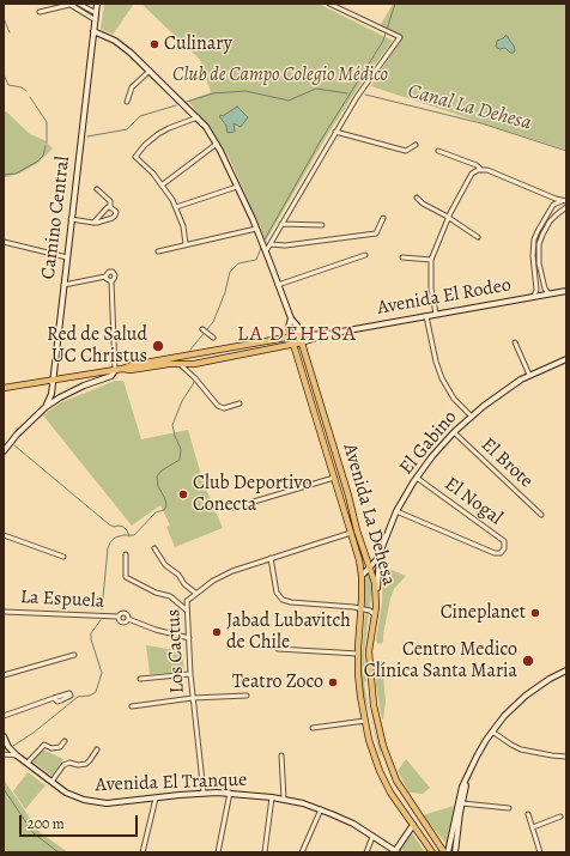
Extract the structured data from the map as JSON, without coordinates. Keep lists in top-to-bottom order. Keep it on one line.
{"streets":{"main road":["Camino Central","Avenida El Rodeo","El Gabino","Avenida La Dehesa","Avenida El Tranque"],"street":["El Brote","El Nogal","La Espuela","Los Cactus"]},"crossings":[["Camino Central","Avenida El Rodeo"],["Camino Central","Avenida La Dehesa"],["Avenida El Rodeo","Avenida La Dehesa"],["El Gabino","El Brote"],["El Gabino","El Nogal"],["El Gabino","Avenida La Dehesa"],["Avenida La Dehesa","Los Cactus"],["Los Cactus","Avenida El Tranque"]],"districts":["LA DEHESA"],"water":["Canal La Dehesa"],"parks":["Club de Campo Colegio Médico"],"places":["Culinary","Red de Salud UC Christus","Club Deportivo Conecta","Cineplanet","Jabad Lubavitch de Chile","Centro Medico Clínica Santa Maria","Teatro Zoco"],"scale_bar":"200 m"}
